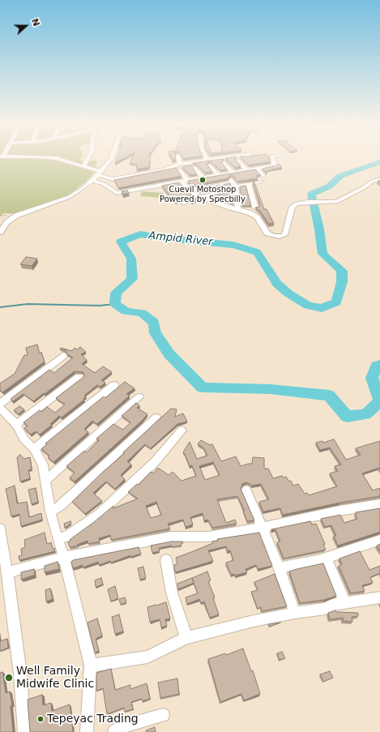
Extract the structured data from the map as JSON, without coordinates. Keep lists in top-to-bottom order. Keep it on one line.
{"water":["Ampid River"],"places":["Cuevil Motoshop Powered by Specbilly","Well Family Midwife Clinic","Tepeyac Trading"],"north":"right"}
